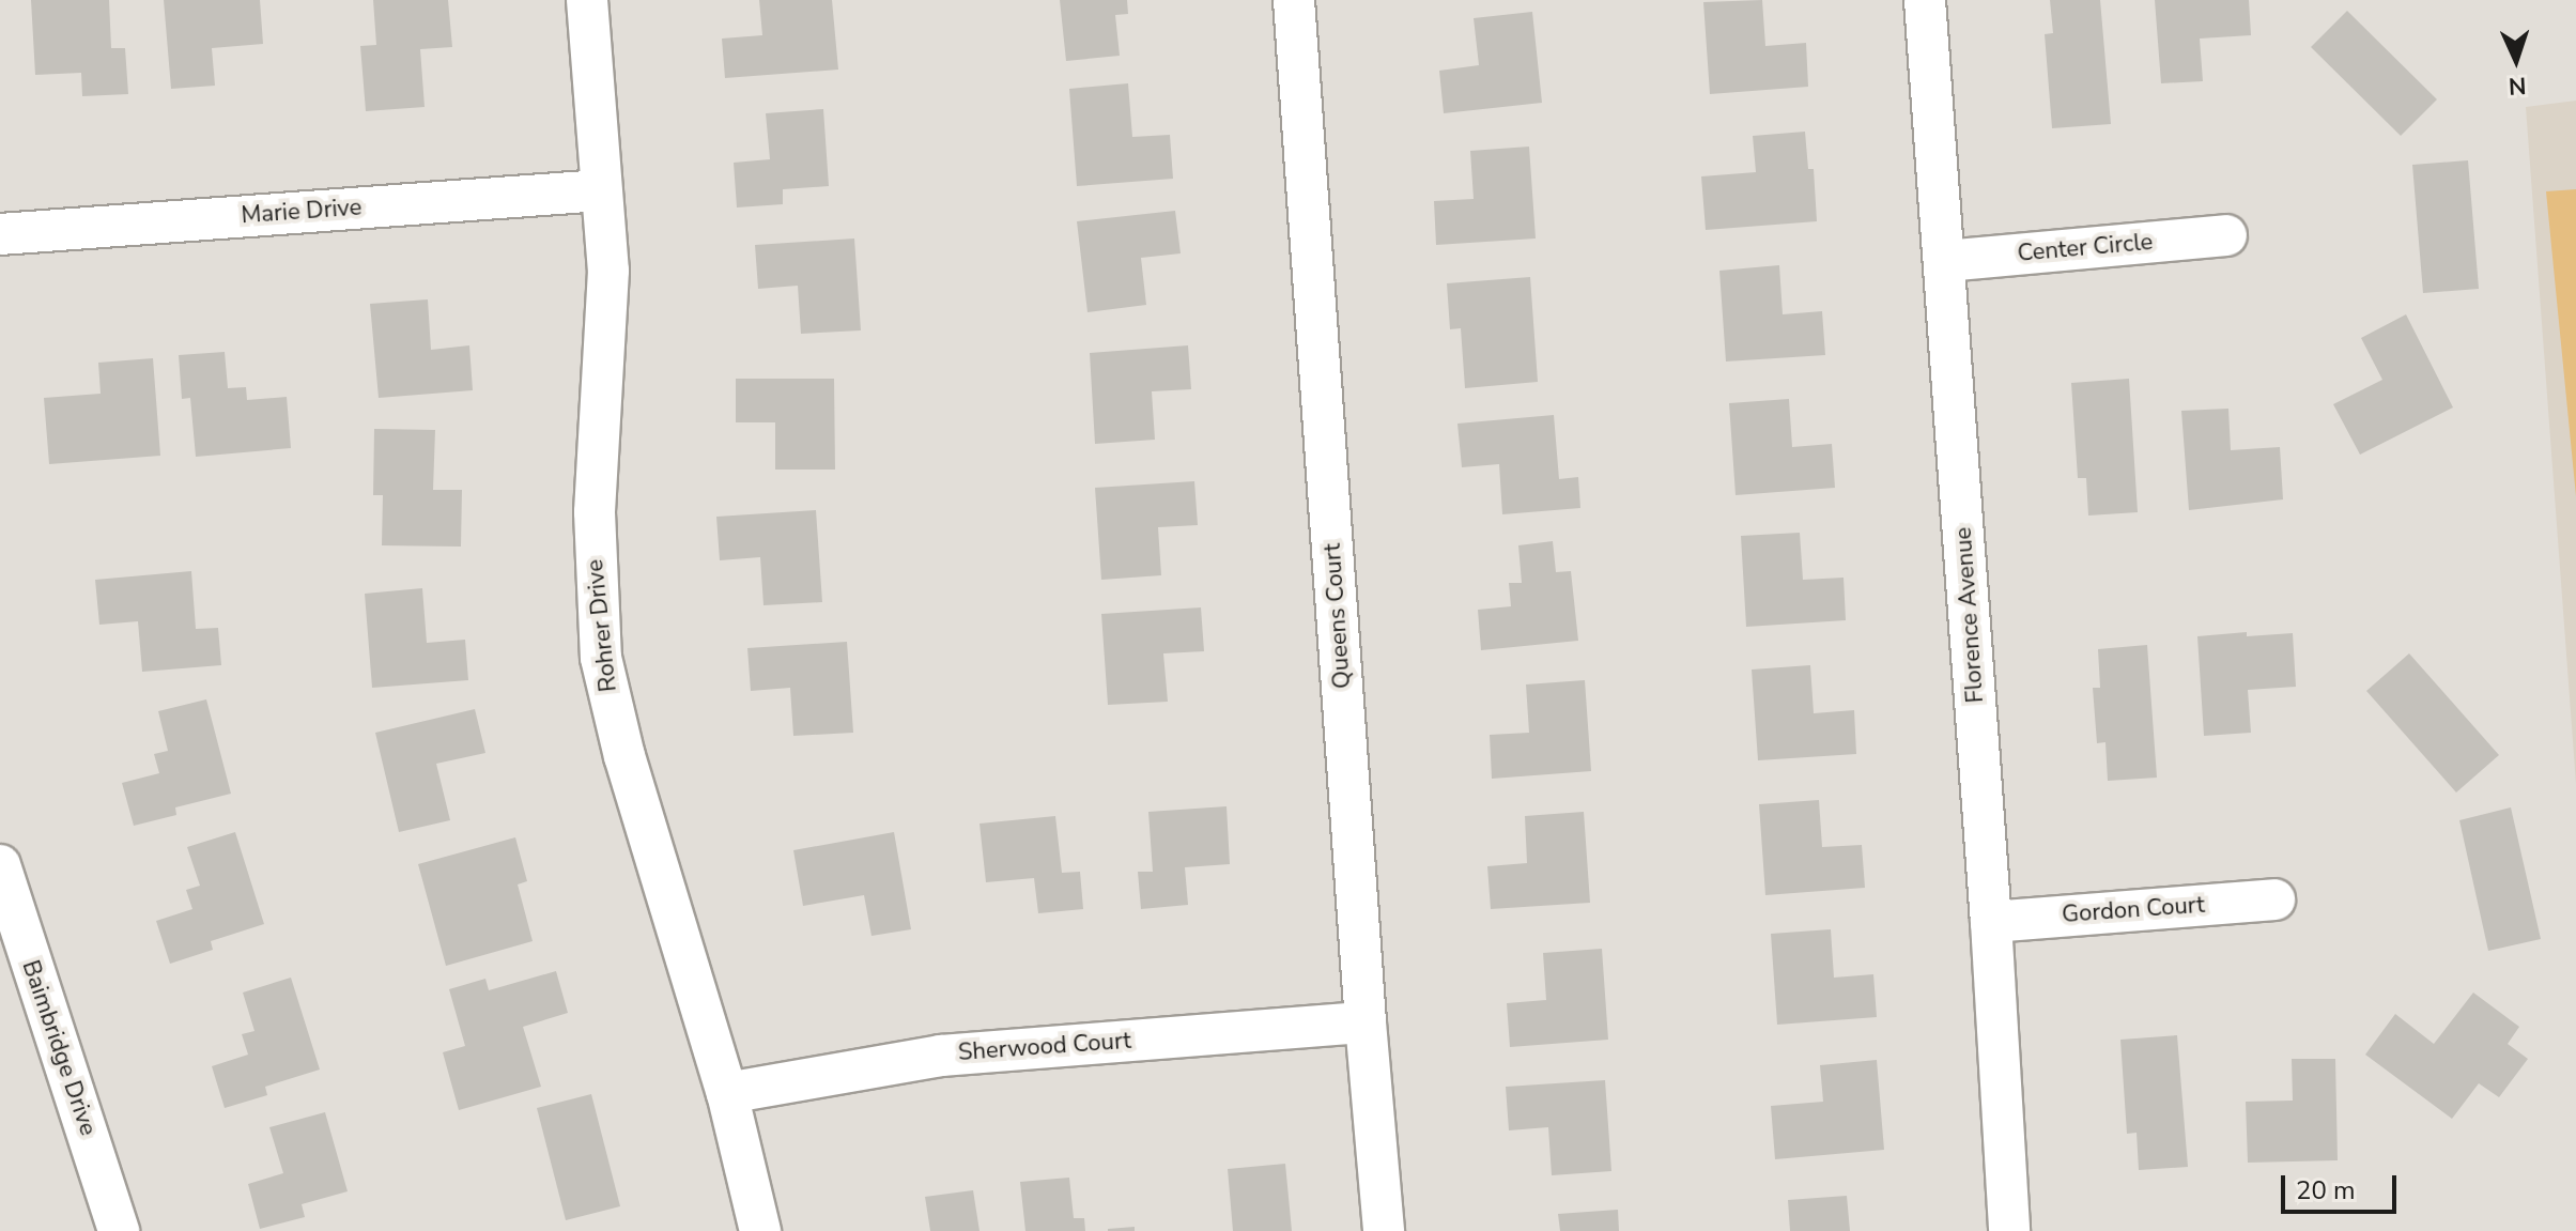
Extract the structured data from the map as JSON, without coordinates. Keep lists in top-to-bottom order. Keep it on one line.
{"streets":{"street":["Marie Drive","Center Circle","Florence Avenue","Queens Court","Rohrer Drive","Gordon Court","Sherwood Court","Baimbridge Drive"]},"crossings":[["Marie Drive","Rohrer Drive"],["Center Circle","Florence Avenue"],["Florence Avenue","Gordon Court"],["Queens Court","Sherwood Court"],["Rohrer Drive","Sherwood Court"]],"scale_bar":"20 m","north":"bottom"}
